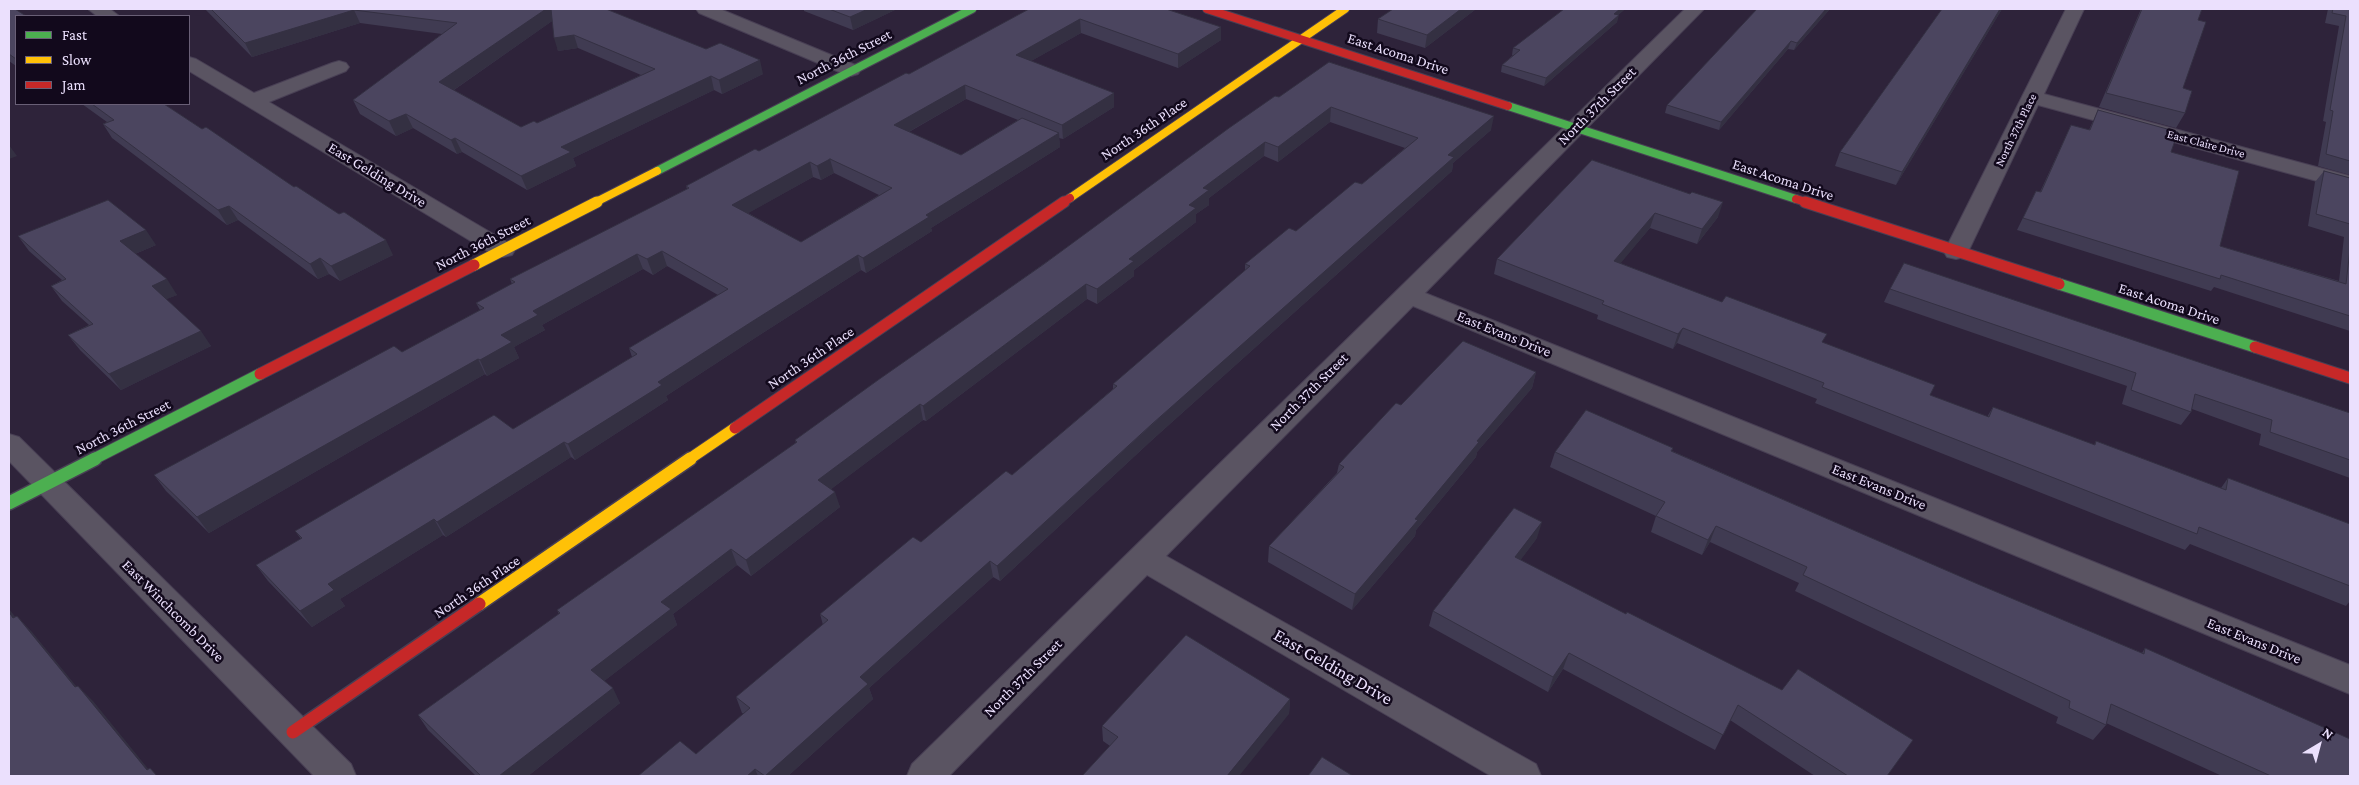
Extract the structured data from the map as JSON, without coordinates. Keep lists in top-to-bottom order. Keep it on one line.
{"streets":{"street":["East Acoma Drive","North 36th Street","North 37th Street","North 36th Place","North 37th Place","East Claire Drive","East Gelding Drive","East Evans Drive","East Winchcomb Drive"]},"crossings":[["East Acoma Drive","North 37th Street"],["East Acoma Drive","North 36th Place"],["East Acoma Drive","North 37th Place"],["North 36th Street","East Gelding Drive"],["North 36th Street","East Winchcomb Drive"],["North 37th Street","East Gelding Drive"],["North 37th Street","East Evans Drive"],["North 36th Place","East Winchcomb Drive"],["North 37th Place","East Claire Drive"]],"legend":["Fast","Slow","Jam"],"north":"top right"}
